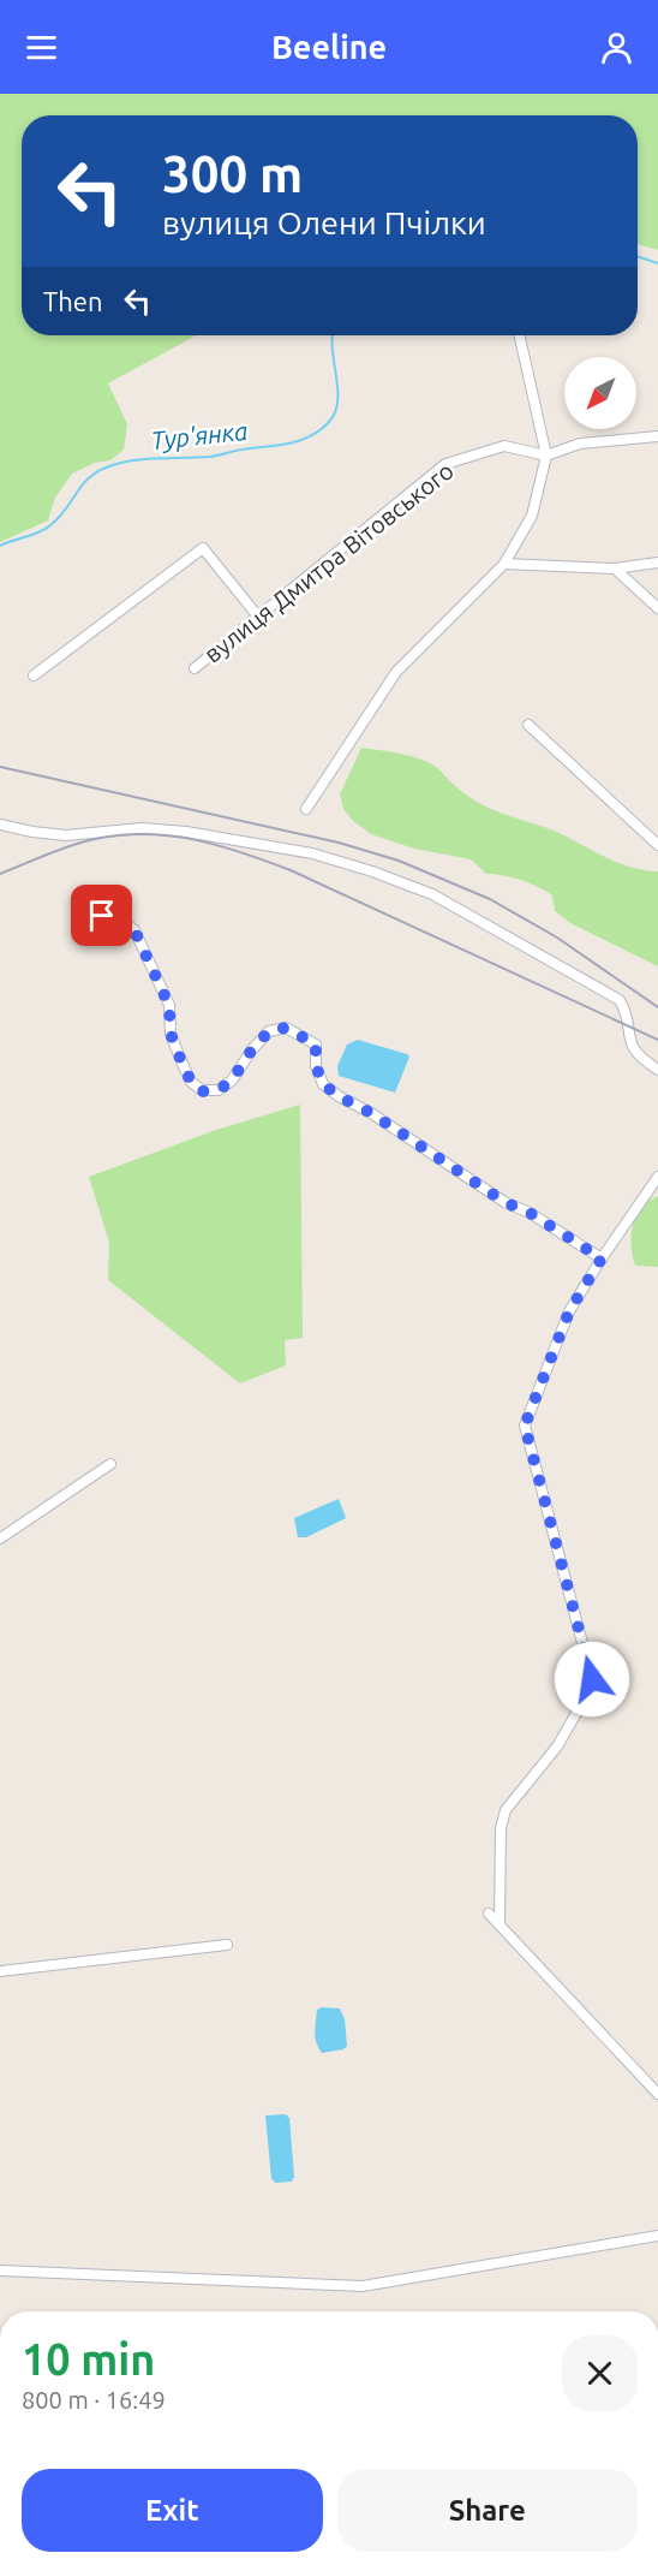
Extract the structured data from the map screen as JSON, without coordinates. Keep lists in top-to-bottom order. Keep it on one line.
{"streets":{"street":["вулиця Дмитра Вітовського"]},"water":["Тур'янка"],"north":"bottom left","page":{"header":"Beeline","turn":["300 m","вулиця Олени Пчілки"],"then":"Then","heading":["10 min","800 m · 16:49"],"buttons":["Exit","Share"]}}
